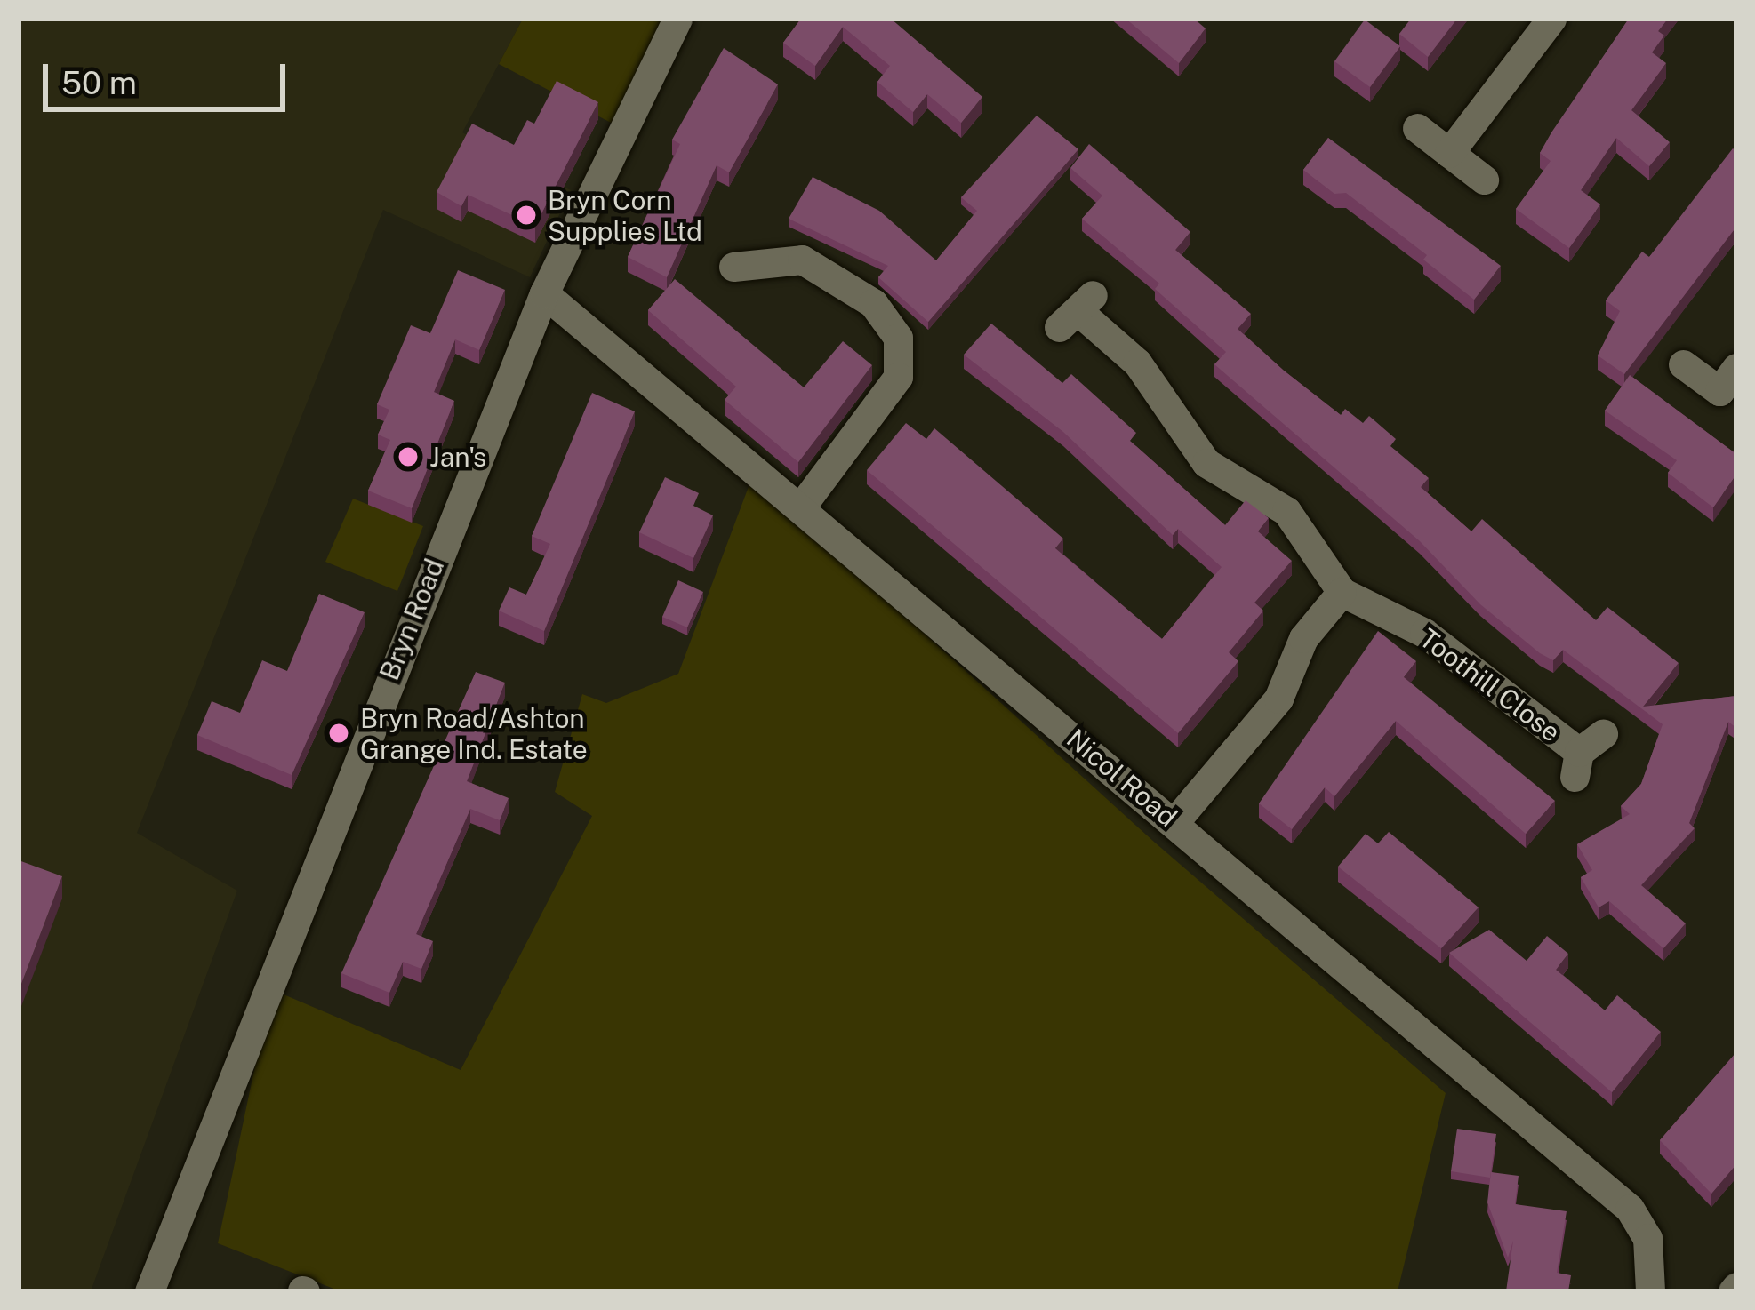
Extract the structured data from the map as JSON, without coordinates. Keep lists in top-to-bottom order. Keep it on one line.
{"streets":{"street":["Bryn Road","Toothill Close","Nicol Road"]},"crossings":[["Bryn Road","Nicol Road"]],"places":["Bryn Corn Supplies Ltd","Jan's","Bryn Road/Ashton Grange Ind. Estate"],"scale_bar":"50 m"}
